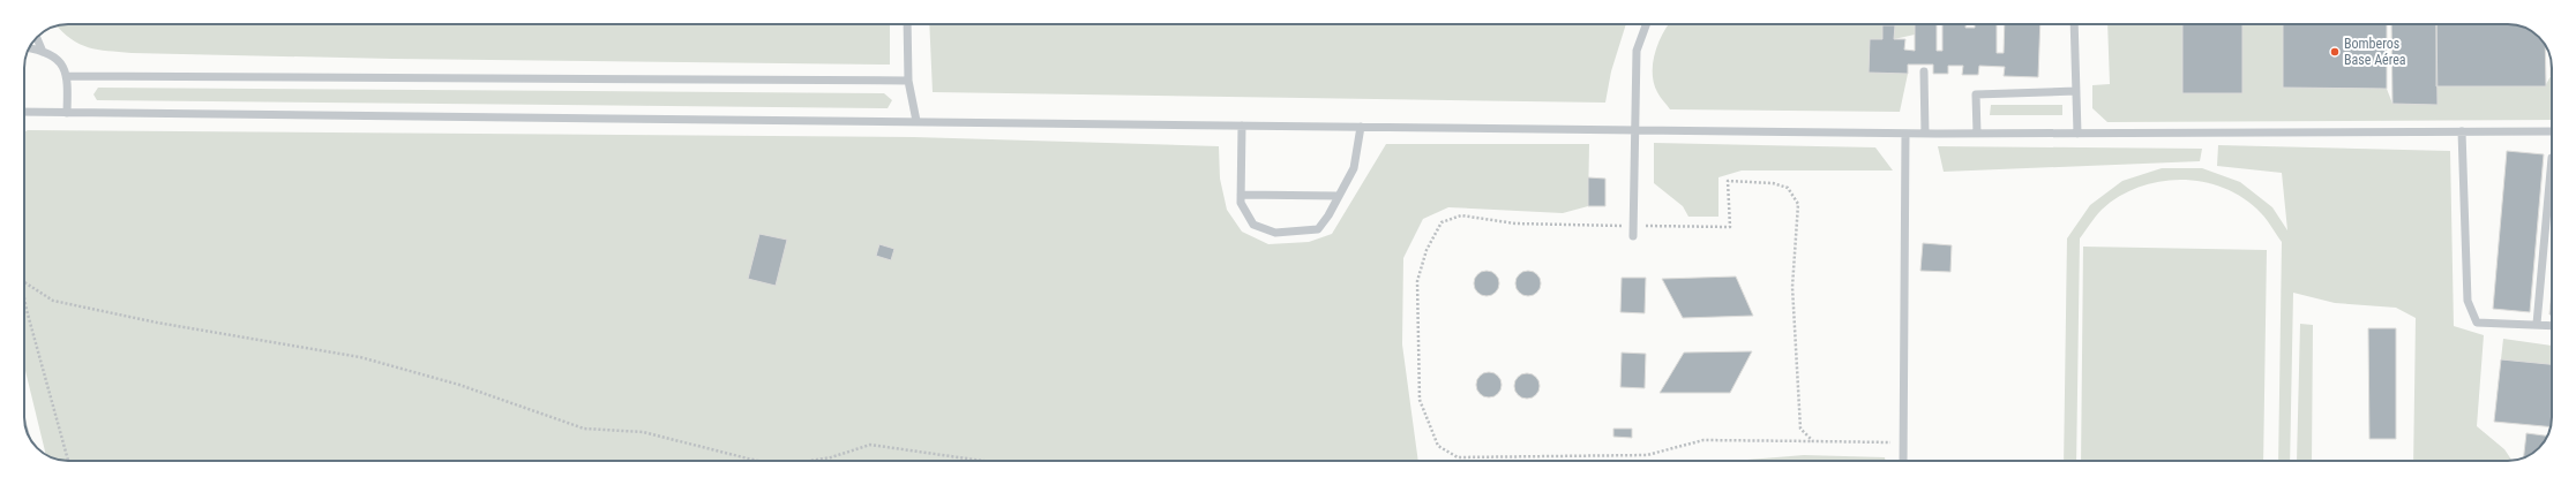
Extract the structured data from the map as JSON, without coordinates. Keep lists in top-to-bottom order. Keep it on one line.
{"places":["Bomberos Base Aérea"]}
